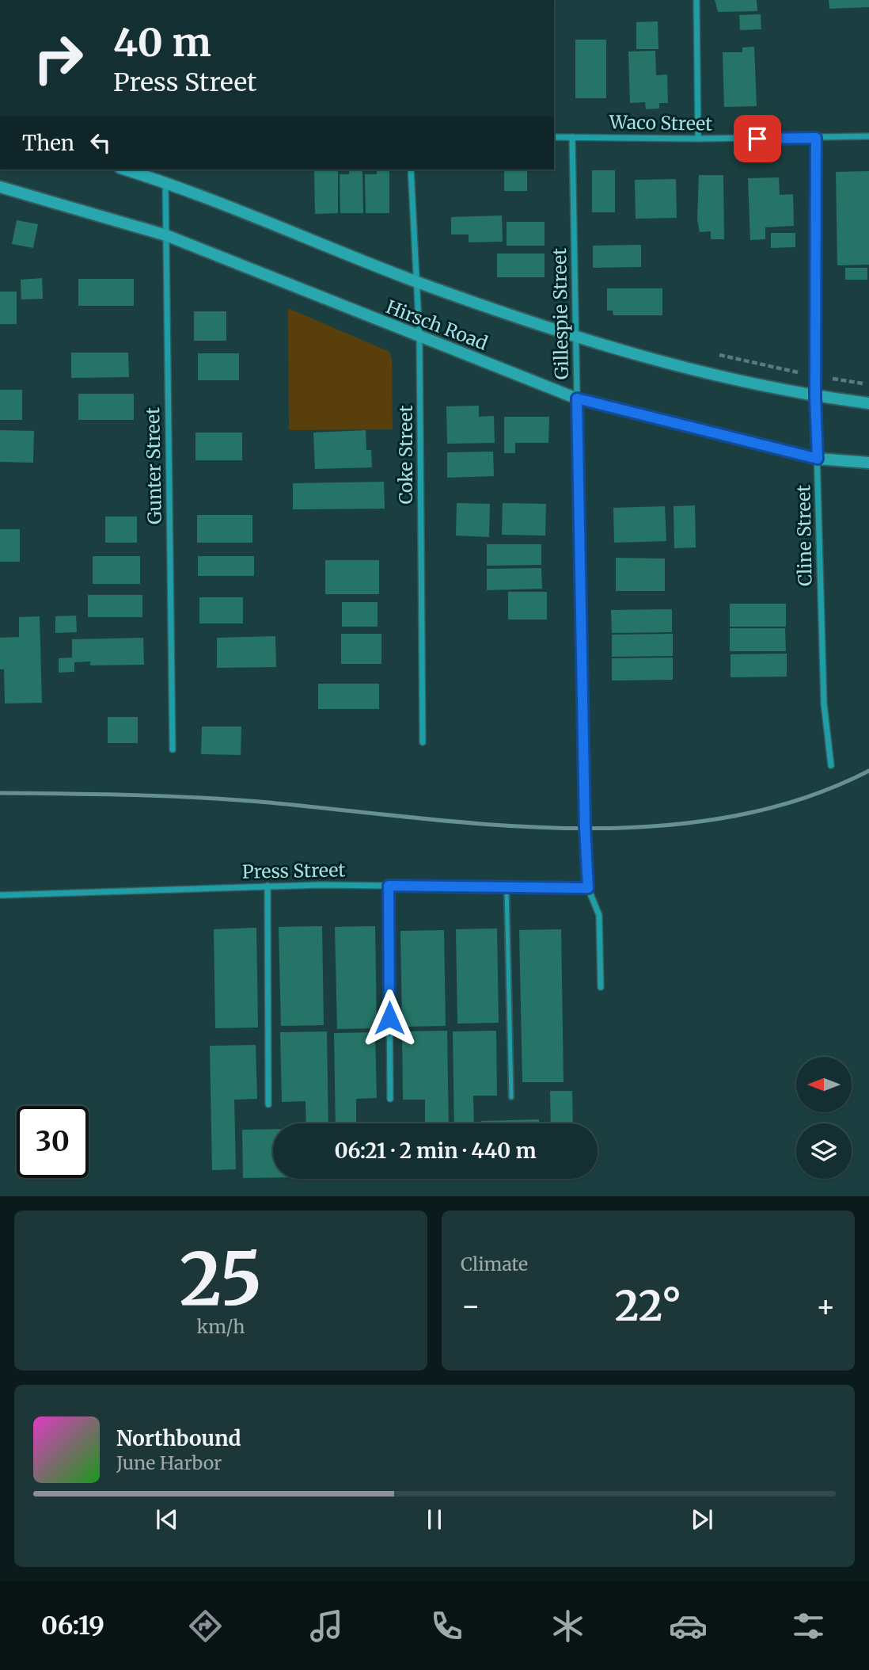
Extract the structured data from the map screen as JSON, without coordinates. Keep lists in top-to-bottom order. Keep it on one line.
{"streets":{"main road":["Hirsch Road"],"street":["Waco Street","Gillespie Street","Coke Street","Gunter Street","Cline Street","Press Street"]},"crossings":[["Waco Street","Gillespie Street"],["Waco Street","Cline Street"],["Gillespie Street","Hirsch Road"],["Gillespie Street","Press Street"],["Hirsch Road","Coke Street"],["Hirsch Road","Gunter Street"],["Hirsch Road","Cline Street"]],"north":"left","page":{"turn":["40 m","Press Street"],"then":"Then","limit":"30","trip":"06:21 · 2 min · 440 m","tile":[["25","km/h"],"Climate"],"heat":["−","22°","+"],"song":["Northbound","June Harbor"],"tabs":"06:19"}}
